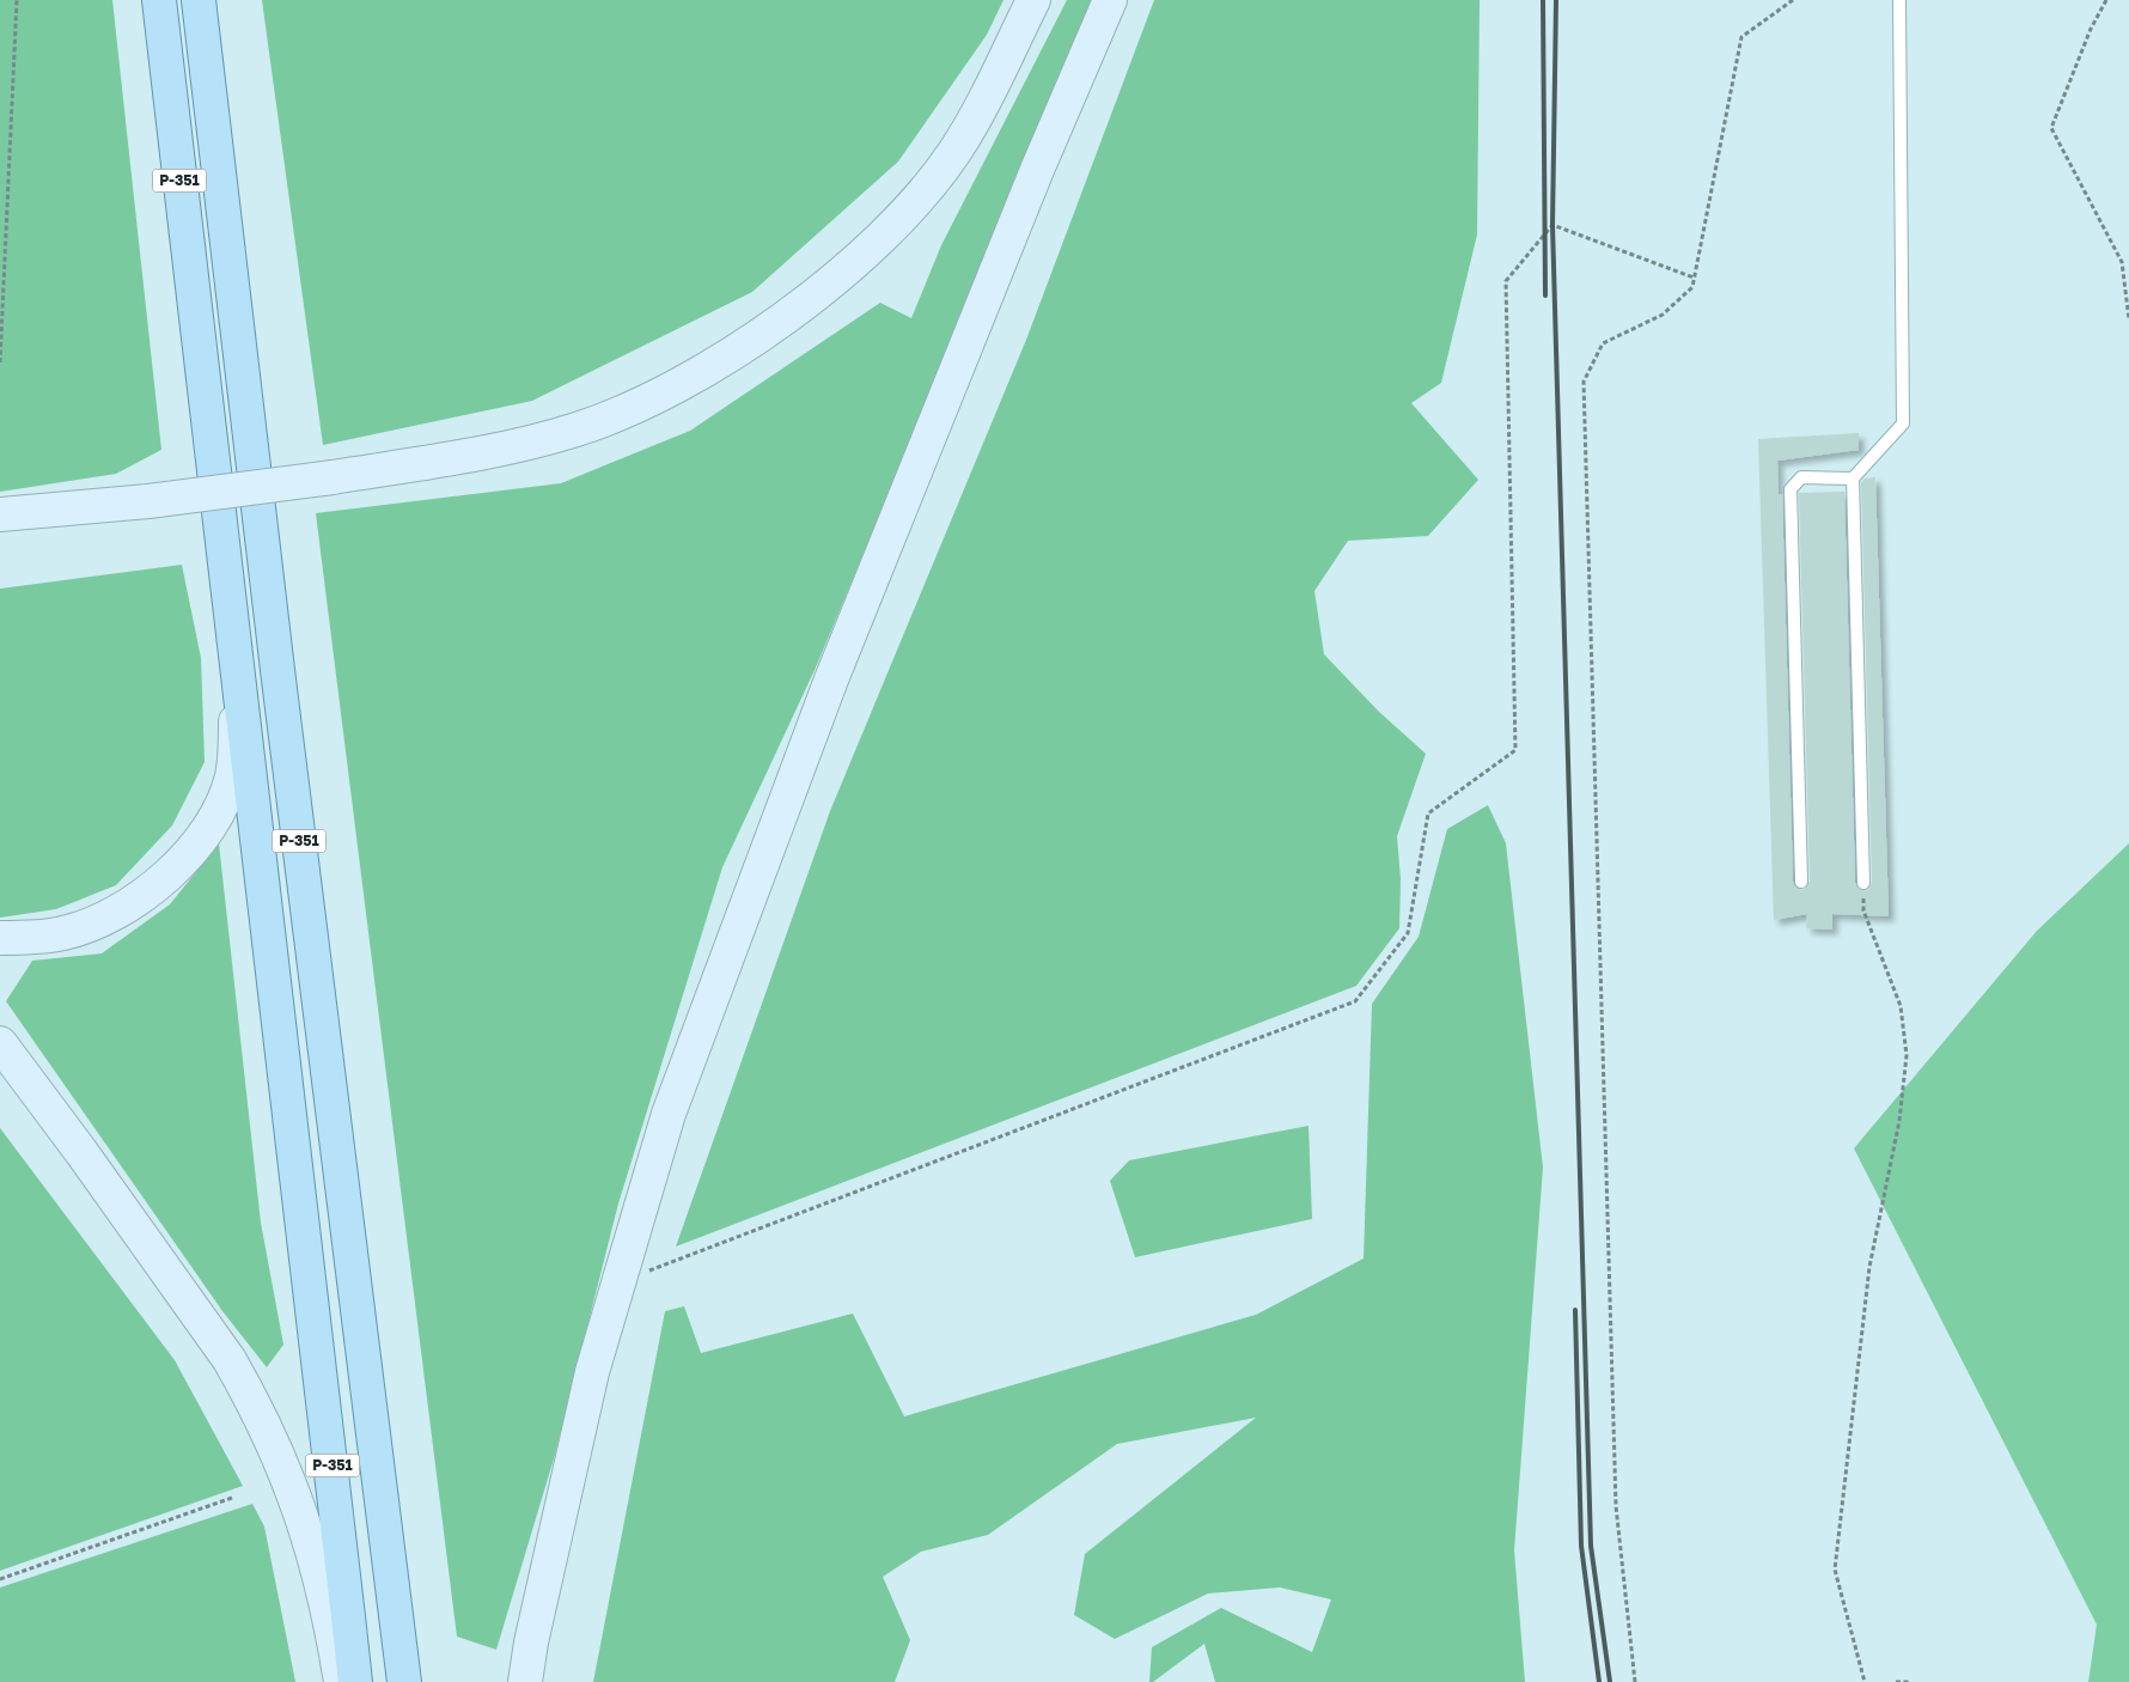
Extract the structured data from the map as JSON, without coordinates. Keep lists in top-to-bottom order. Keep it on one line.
{"streets":{"main road":["Р-351"]}}
